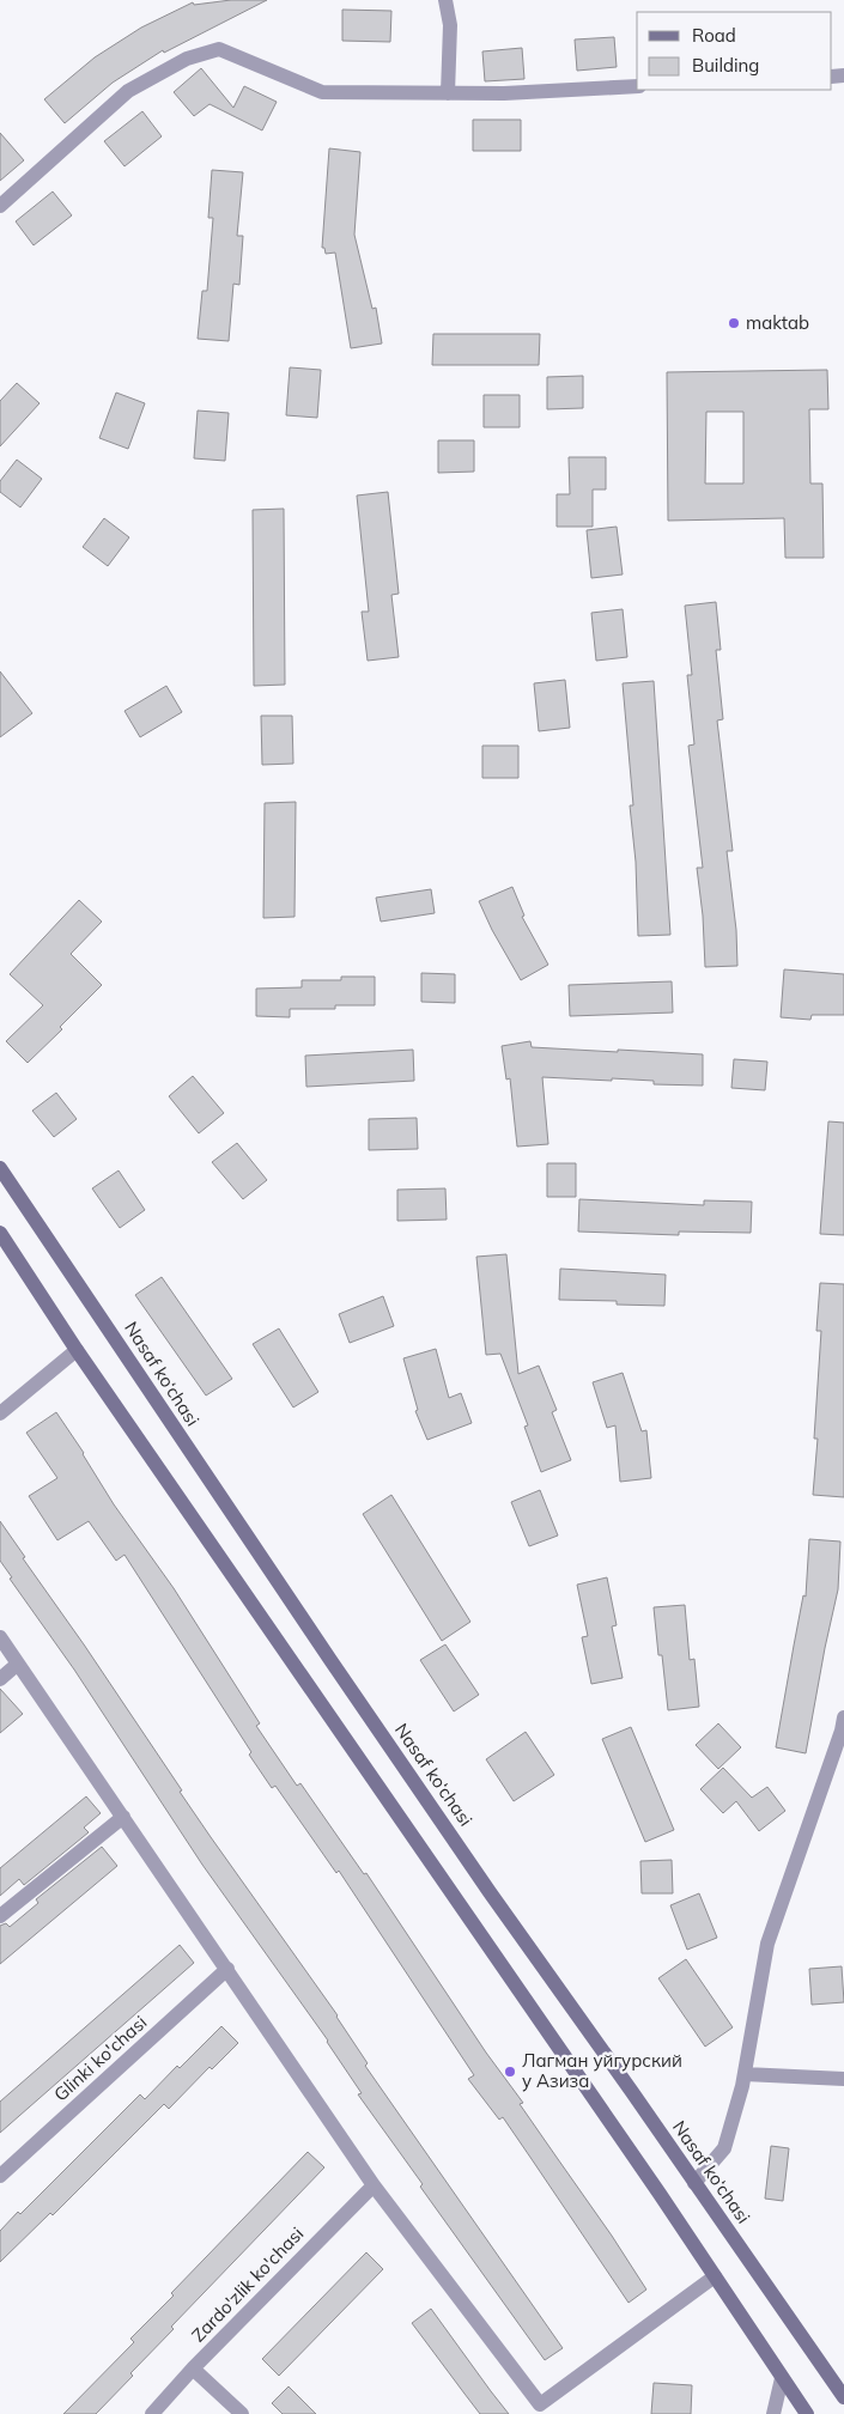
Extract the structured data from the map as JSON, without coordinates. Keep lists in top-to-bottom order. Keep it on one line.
{"streets":{"main road":["Nasaf ko‘chasi"],"street":["Glinki ko'chasi","Zardo'zlik ko'chasi"]},"places":["maktab","Лагман уйгурский у Азиза"],"legend":["Road","Building"]}
